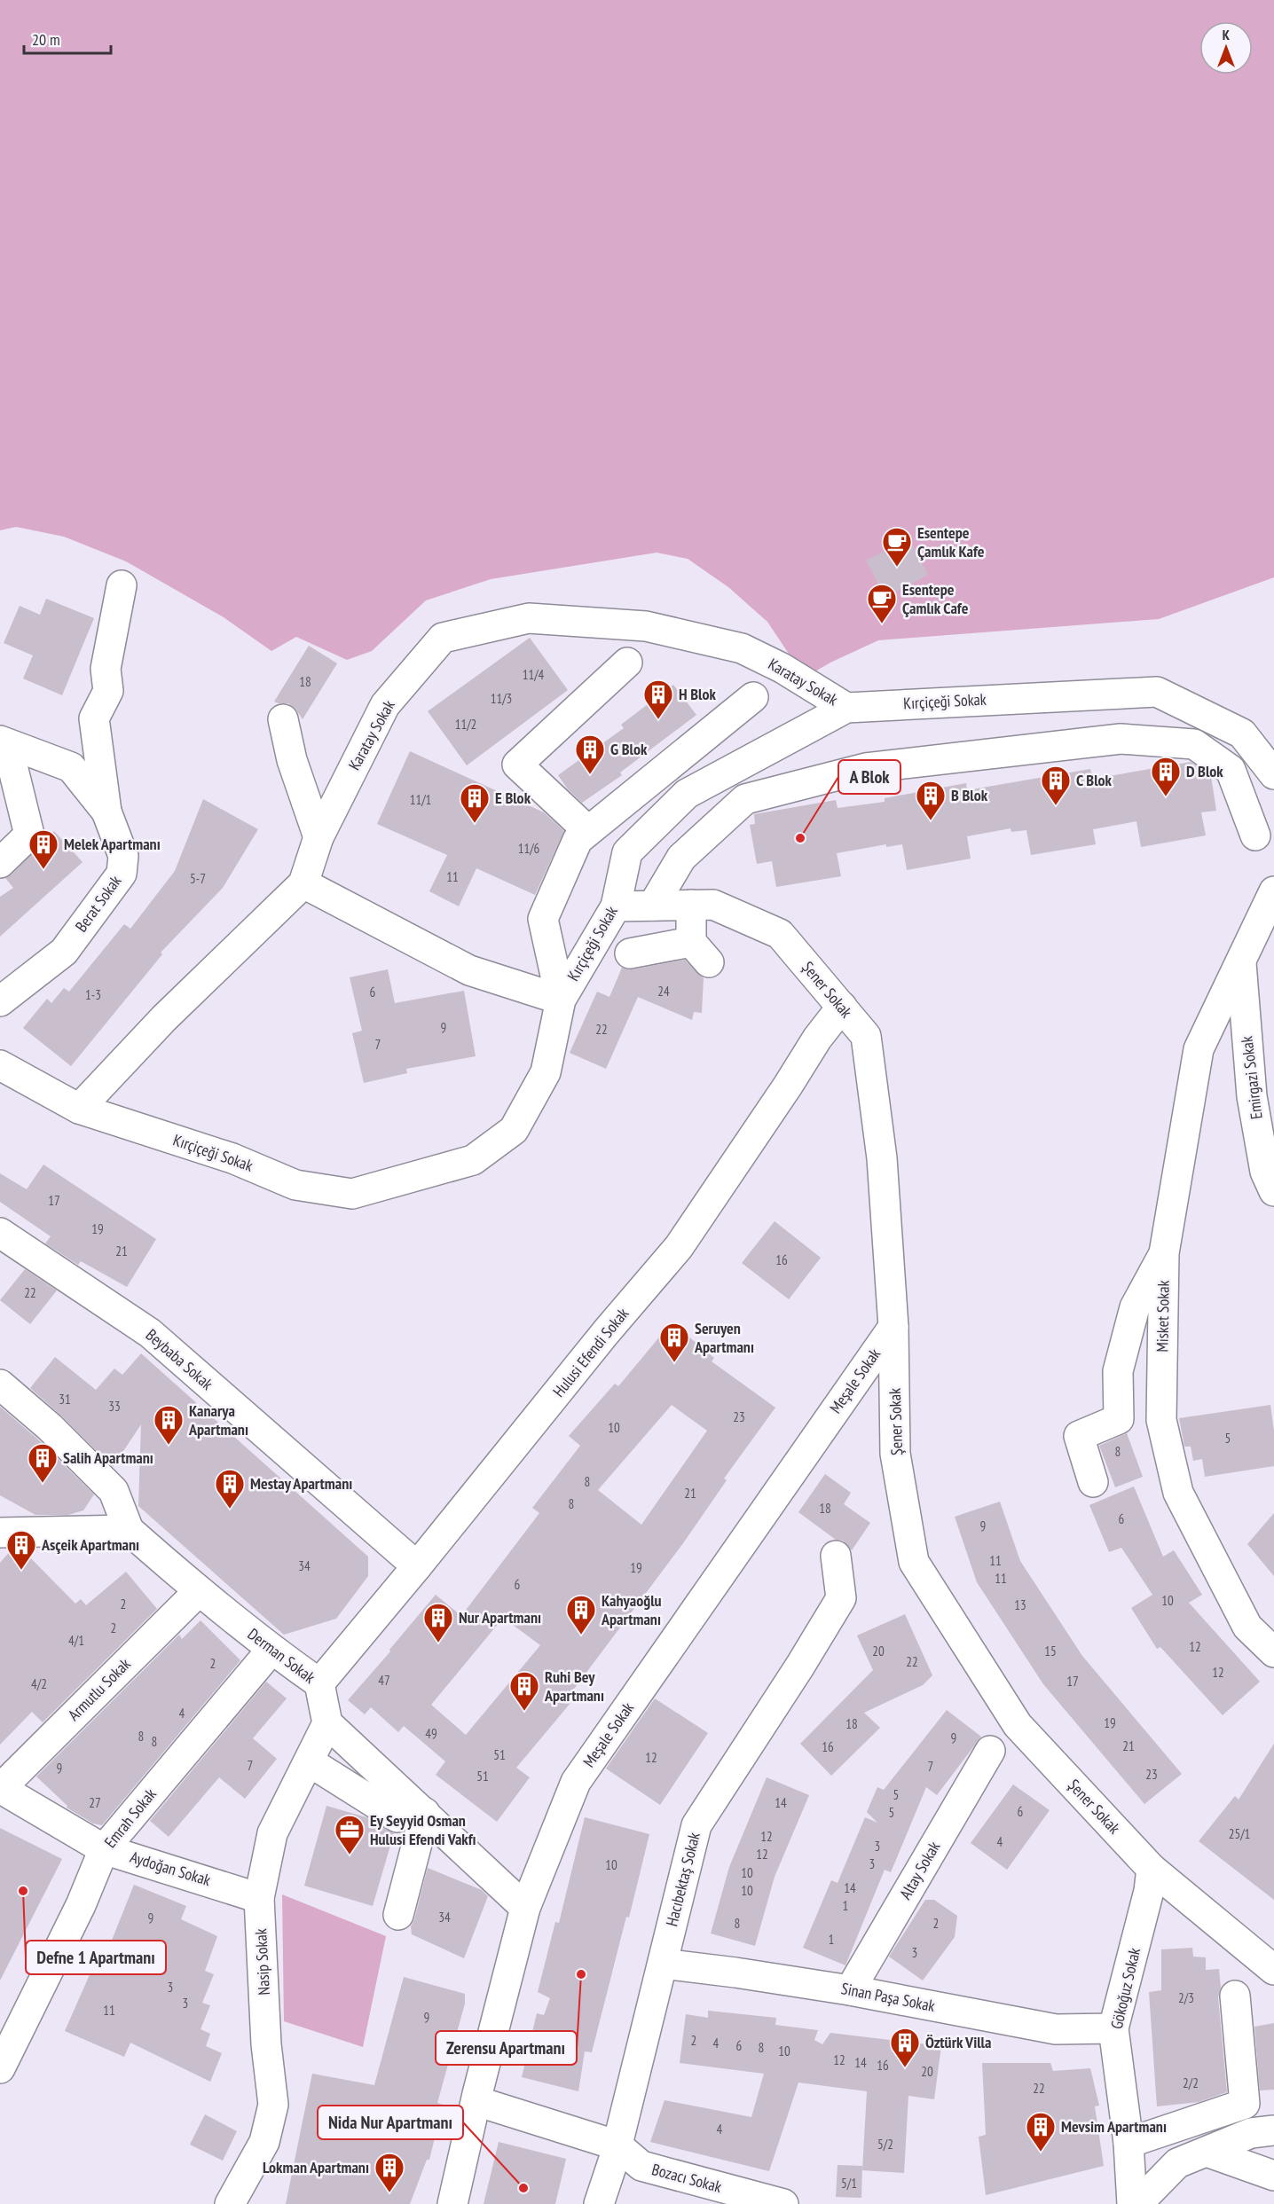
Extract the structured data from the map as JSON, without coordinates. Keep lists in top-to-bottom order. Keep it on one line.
{"streets":{"street":["Karatay Sokak","Kırçiçeği Sokak","Berat Sokak","Şener Sokak","Emirgazi Sokak","Misket Sokak","Hulusi Efendi Sokak","Beybaba Sokak","Meşale Sokak","Derman Sokak","Armutlu Sokak","Emrah Sokak","Aydoğan Sokak","Altay Sokak","Hacıbektaş Sokak","Nasip Sokak","Gökoğuz Sokak","Sinan Paşa Sokak","Bozacı Sokak"]},"crossings":[["Karatay Sokak","Kırçiçeği Sokak"],["Kırçiçeği Sokak","Şener Sokak"],["Şener Sokak","Hulusi Efendi Sokak"],["Şener Sokak","Meşale Sokak"],["Şener Sokak","Gökoğuz Sokak"],["Emirgazi Sokak","Misket Sokak"],["Hulusi Efendi Sokak","Beybaba Sokak"],["Hulusi Efendi Sokak","Derman Sokak"],["Meşale Sokak","Bozacı Sokak"],["Derman Sokak","Armutlu Sokak"],["Derman Sokak","Emrah Sokak"],["Derman Sokak","Nasip Sokak"],["Armutlu Sokak","Aydoğan Sokak"],["Emrah Sokak","Aydoğan Sokak"],["Aydoğan Sokak","Nasip Sokak"],["Altay Sokak","Sinan Paşa Sokak"],["Hacıbektaş Sokak","Sinan Paşa Sokak"],["Hacıbektaş Sokak","Bozacı Sokak"],["Gökoğuz Sokak","Sinan Paşa Sokak"]],"places":{"cafe":["Esentepe Çamlık Kafe","Esentepe Çamlık Cafe"],"building":["H Blok","G Blok","D Blok","C Blok","B Blok","E Blok","Melek Apartmanı","Seruyen Apartmanı","Kanarya Apartmanı","Salih Apartmanı","Mestay Apartmanı","Asçeik Apartmanı","Kahyaoğlu Apartmanı","Nur Apartmanı","Ruhi Bey Apartmanı","Öztürk Villa","Mevsim Apartmanı","Lokman Apartmanı"],"other":["A Blok","Defne 1 Apartmanı","Zerensu Apartmanı","Nida Nur Apartmanı"],"office":["Ey Seyyid Osman Hulusi Efendi Vakfı"]},"house_numbers":["11/4","18","11/3","11/2","11/1","11/6","11","5-7","24","6","1-3","9","22","7","17","19","21","16","22","31","33","23","10","5","8","8","21","8","18","6","9","11","34","19","11","6","10","2","13","2","4/1","12","20","15","22","2","12","47","17","4/2","4","19","18","49","8","9","8","21","16","51","12","7","7","9","23","51","5","27","14","6","5","25/1","12","4","3","12","3","10","10","14","10","1","34","9","8","2","1","3","3","2/3","3","11","9","2","4","6","8","10","12","14","16","20","2/2","22","4","5/2","5/1"],"scale_bar":"20 m","north":"top"}
